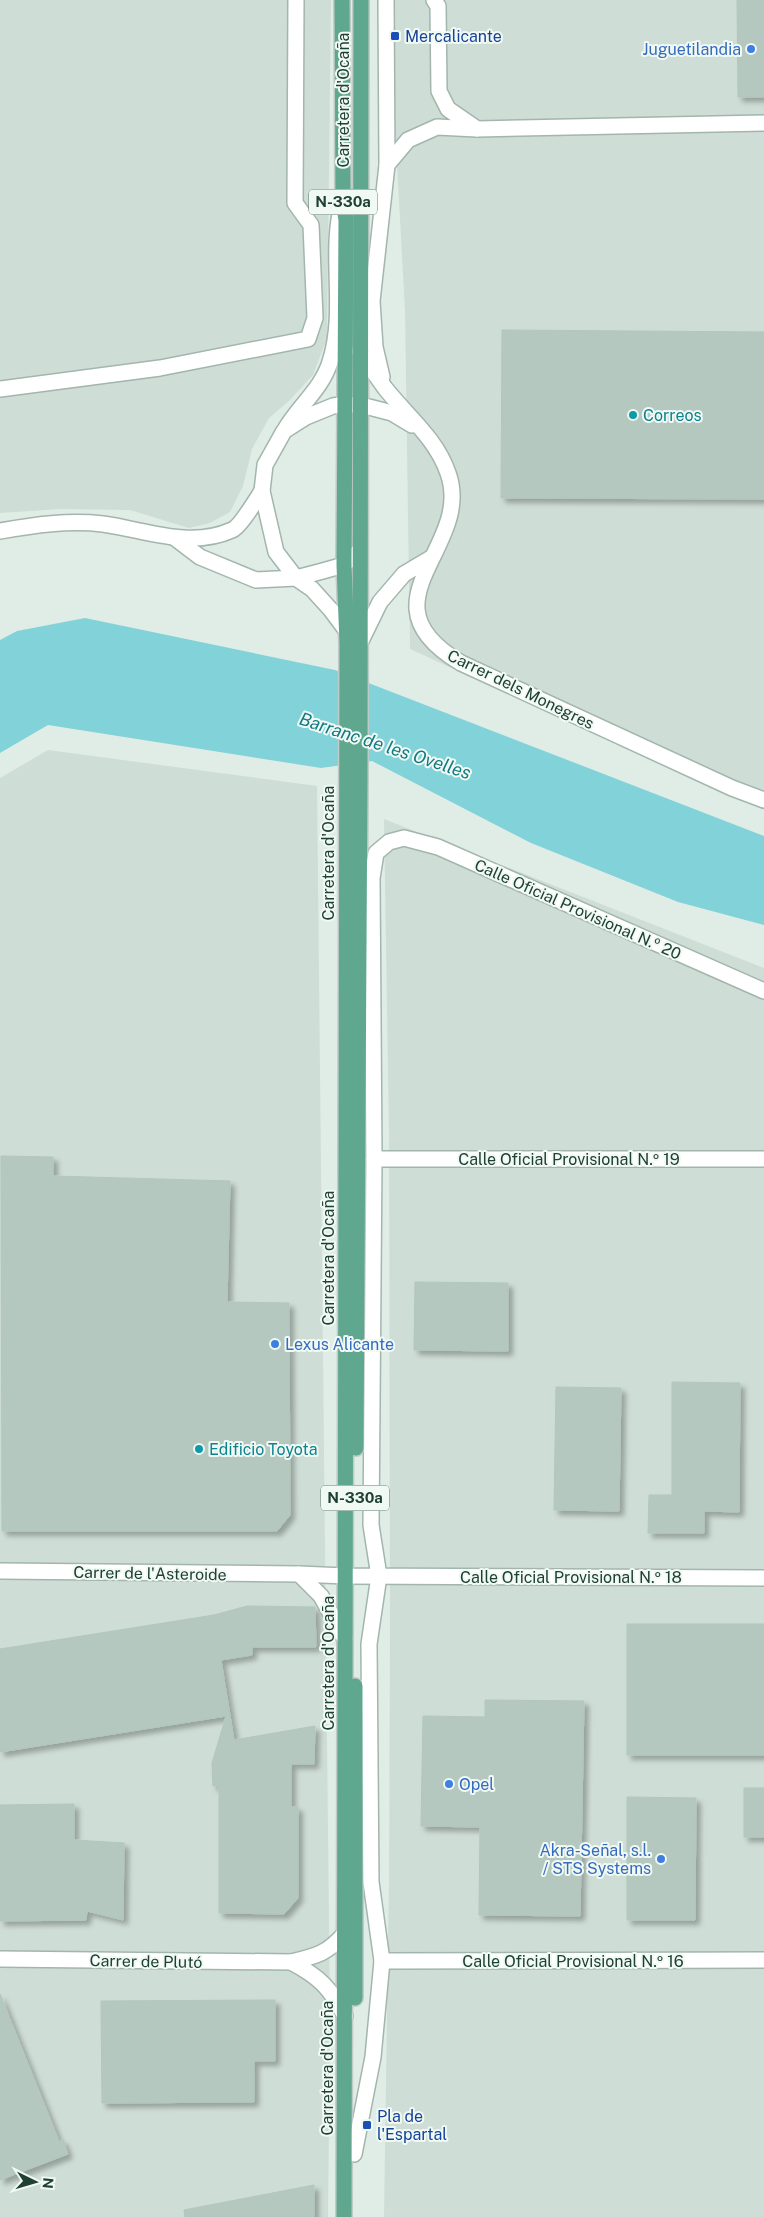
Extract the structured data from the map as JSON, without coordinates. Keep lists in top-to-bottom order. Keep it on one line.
{"streets":{"main road":["Carretera d'Ocaña","N-330a"],"street":["Carrer dels Monegres","Calle Oficial Provisional N.º 20","Calle Oficial Provisional N.º 19","Carrer de l'Asteroide","Calle Oficial Provisional N.º 18","Carrer de Plutó","Calle Oficial Provisional N.º 16"]},"crossings":[["Carretera d'Ocaña","Carrer dels Monegres"],["Carretera d'Ocaña","Calle Oficial Provisional N.º 20"],["Carretera d'Ocaña","Calle Oficial Provisional N.º 19"],["Carretera d'Ocaña","Carrer de l'Asteroide"],["Carretera d'Ocaña","Calle Oficial Provisional N.º 18"],["Carretera d'Ocaña","Carrer de Plutó"],["Carretera d'Ocaña","Calle Oficial Provisional N.º 16"],["Carrer de l'Asteroide","Calle Oficial Provisional N.º 18"]],"water":["Barranc de les Ovelles"],"places":{"transit":["Mercalicante","Pla de l'Espartal"],"other":["Juguetilandia","Correos","Lexus Alicante","Edificio Toyota","Opel","Akra-Señal, s.l. / STS Systems"]},"north":"right"}
